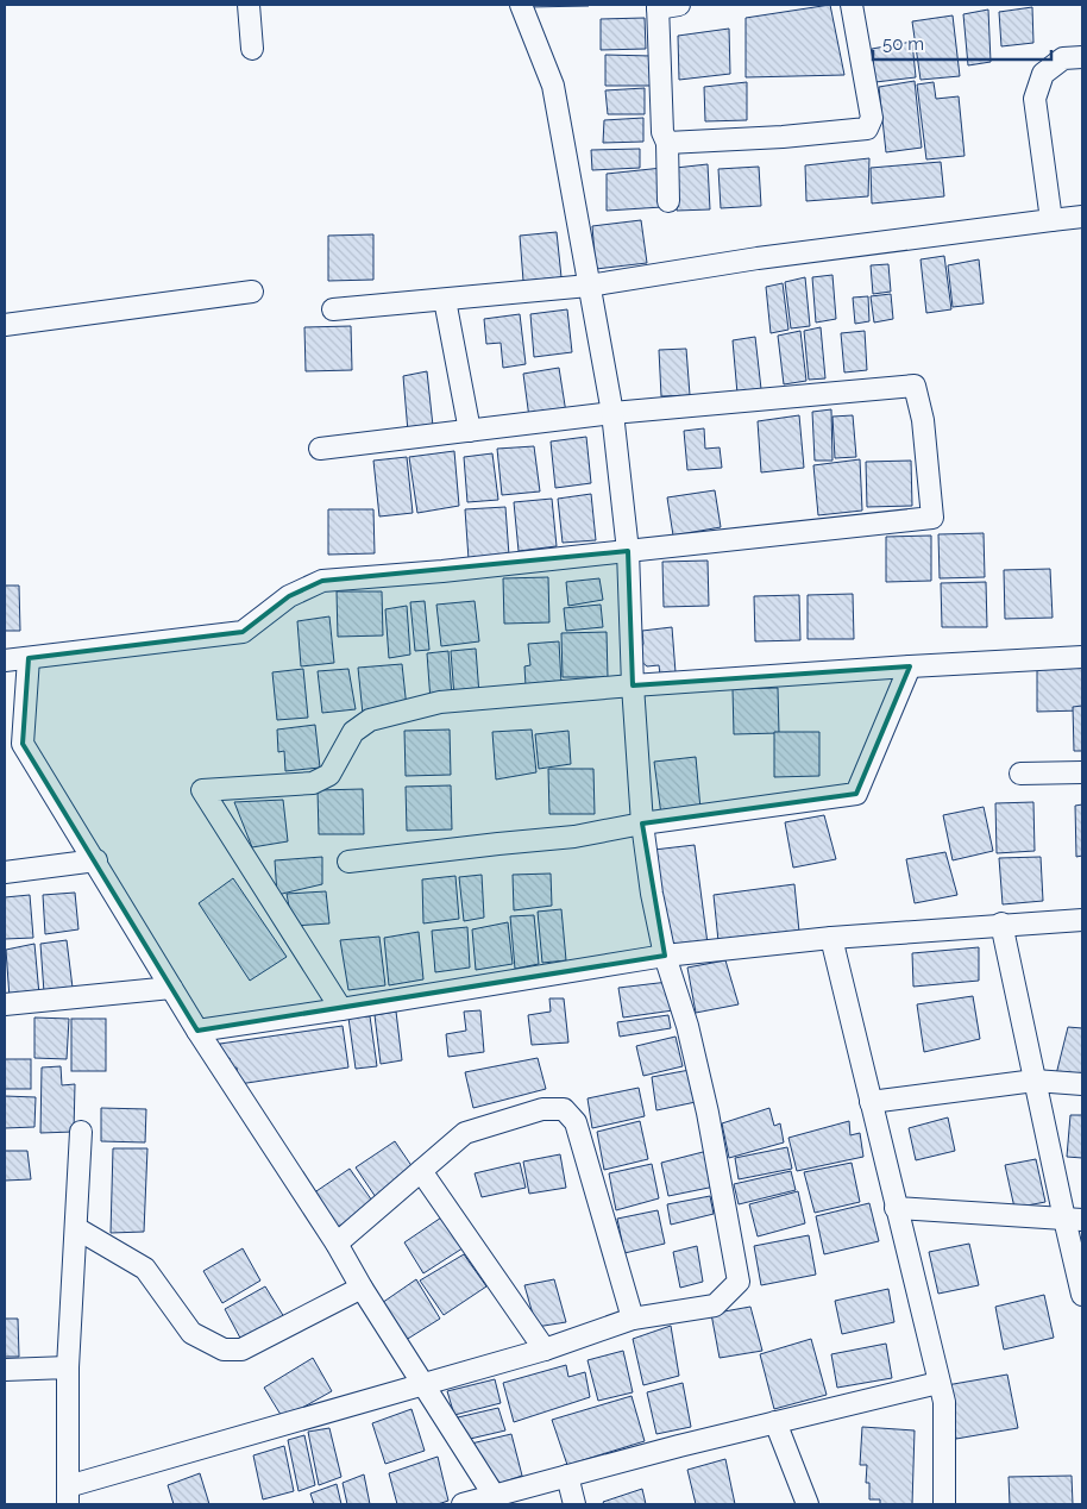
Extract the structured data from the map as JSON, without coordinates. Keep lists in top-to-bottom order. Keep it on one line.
{"scale_bar":"50 m"}
